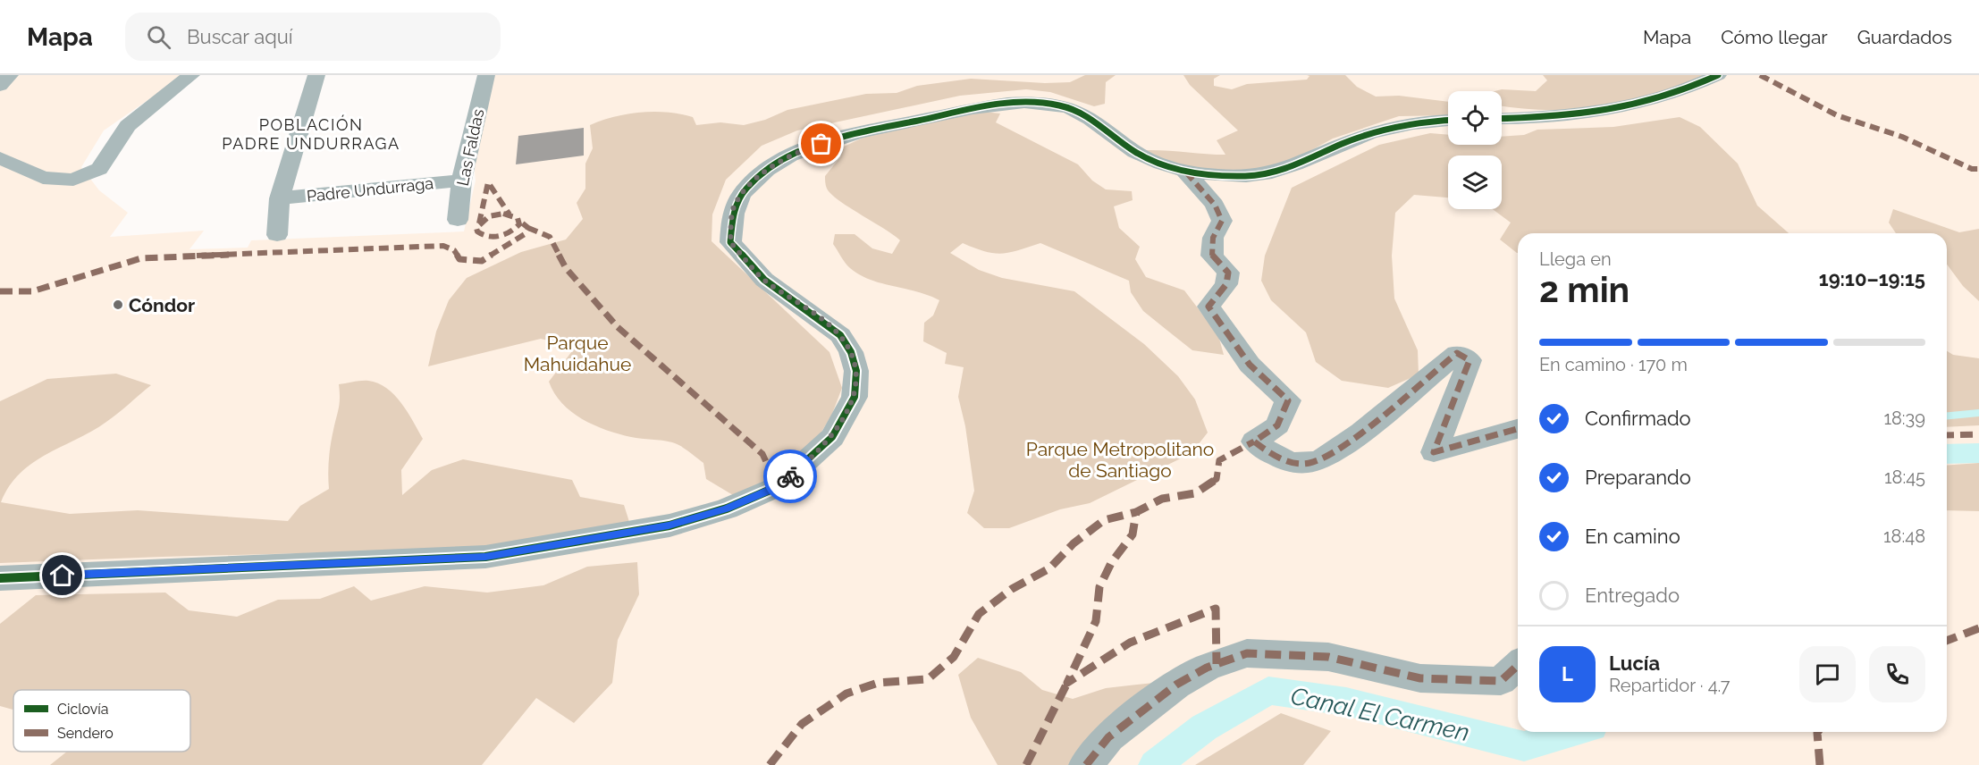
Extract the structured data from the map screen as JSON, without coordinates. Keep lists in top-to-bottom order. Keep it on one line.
{"streets":{"street":["Las Faldas","Padre Undurraga"]},"crossings":[["Las Faldas","Padre Undurraga"]],"districts":["POBLACIÓN PADRE UNDURRAGA"],"water":["Canal El Carmen"],"parks":["Parque Mahuidahue","Parque Metropolitano de Santiago"],"places":["Cóndor"],"legend":["Ciclovía","Sendero"],"page":{"header":"Mapa","search":"Buscar aquí","nav":["Mapa","Cómo llegar","Guardados"],"heading":["2 min","Llega en","19:10–19:15"],"panel":["Lucía","Repartidor · 4.7"],"bar":"En camino · 170 m","list":[["Confirmado","18:39"],["Preparando","18:45"],["En camino","18:48"],"Entregado"],"round":"L"}}
